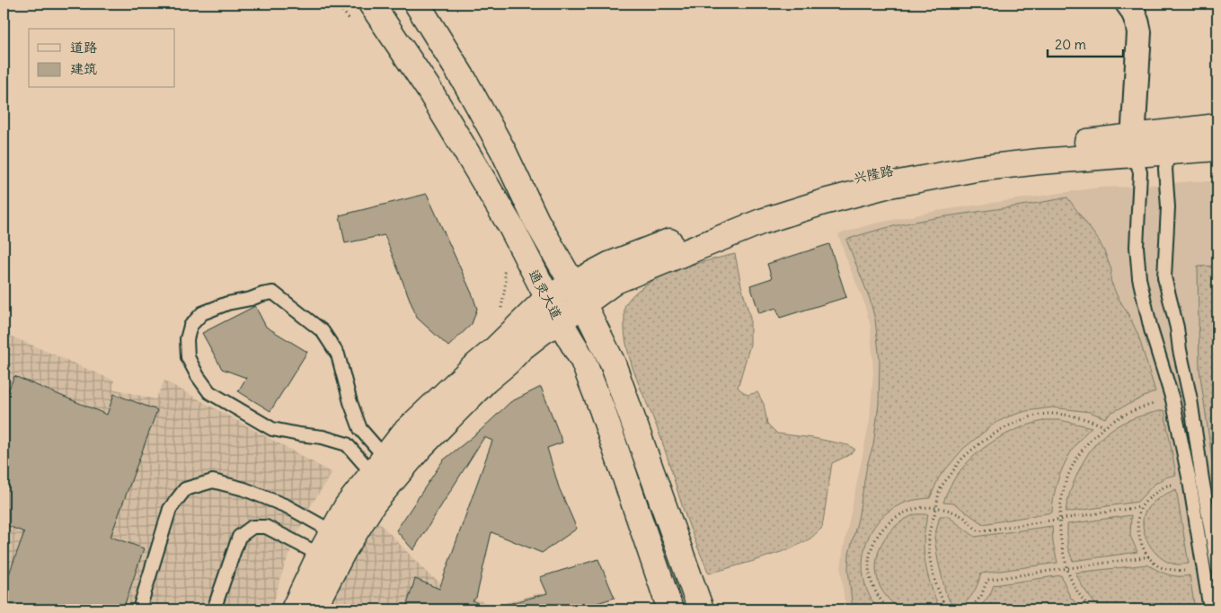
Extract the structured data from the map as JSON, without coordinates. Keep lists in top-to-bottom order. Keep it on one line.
{"streets":{"main road":["兴隆路","通灵大道"]},"crossings":[["兴隆路","通灵大道"]],"legend":["道路","建筑"],"scale_bar":"20 m"}
